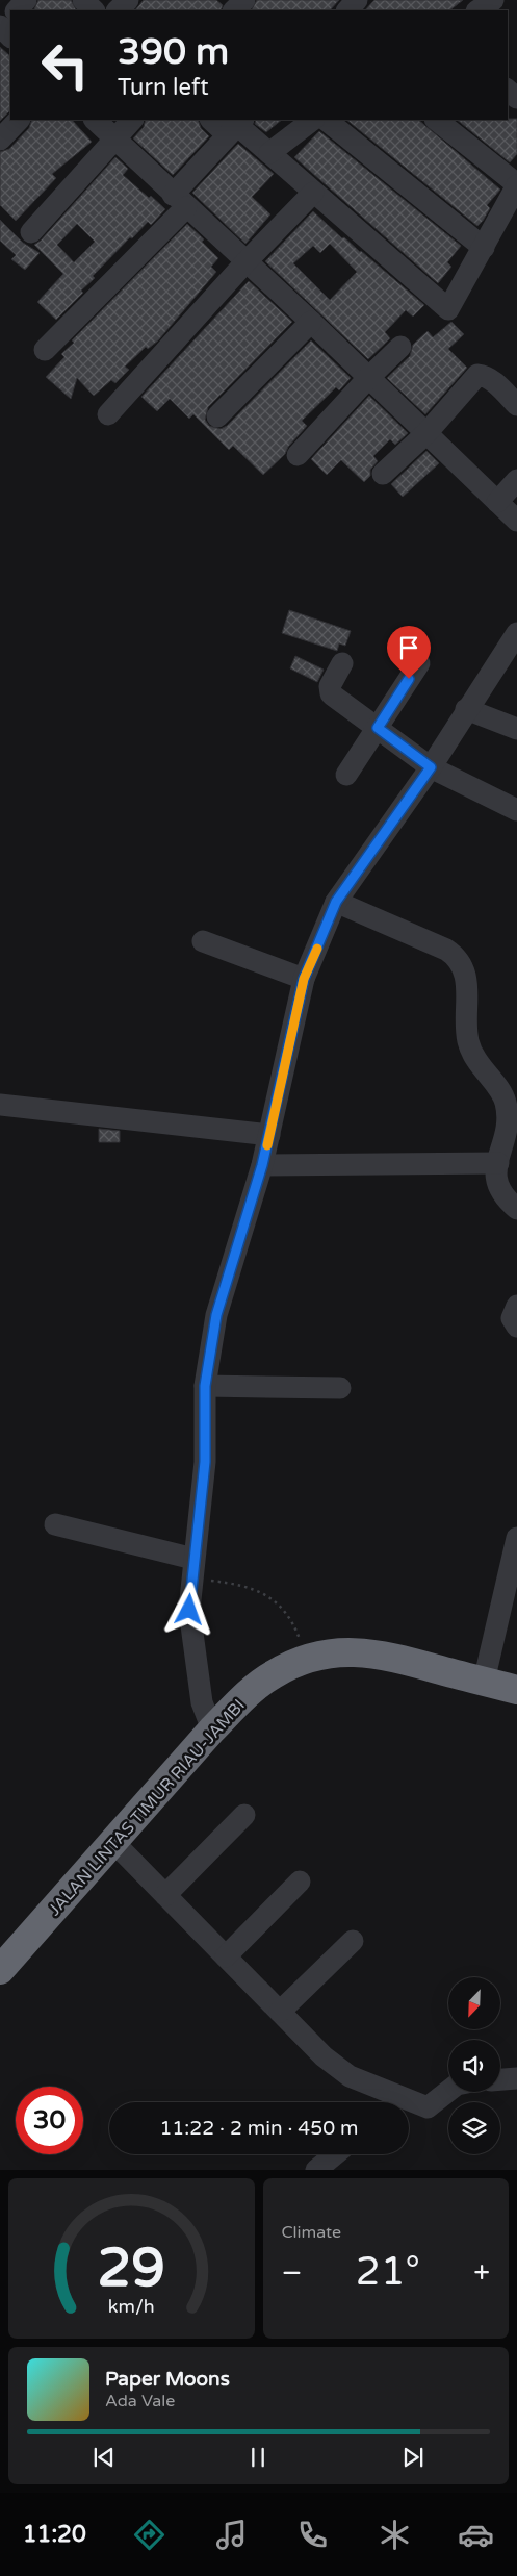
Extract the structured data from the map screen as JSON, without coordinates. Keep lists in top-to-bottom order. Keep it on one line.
{"streets":{"highway":["JALAN LINTAS TIMUR RIAU-JAMBI"]},"north":"bottom left","page":{"turn":["390 m","Turn left"],"limit":"30","trip":"11:22 · 2 min · 450 m","tile":"Climate","heat":["−","21°","+"],"song":["Paper Moons","Ada Vale"],"tabs":"11:20","gauge":["29","km/h"]}}
